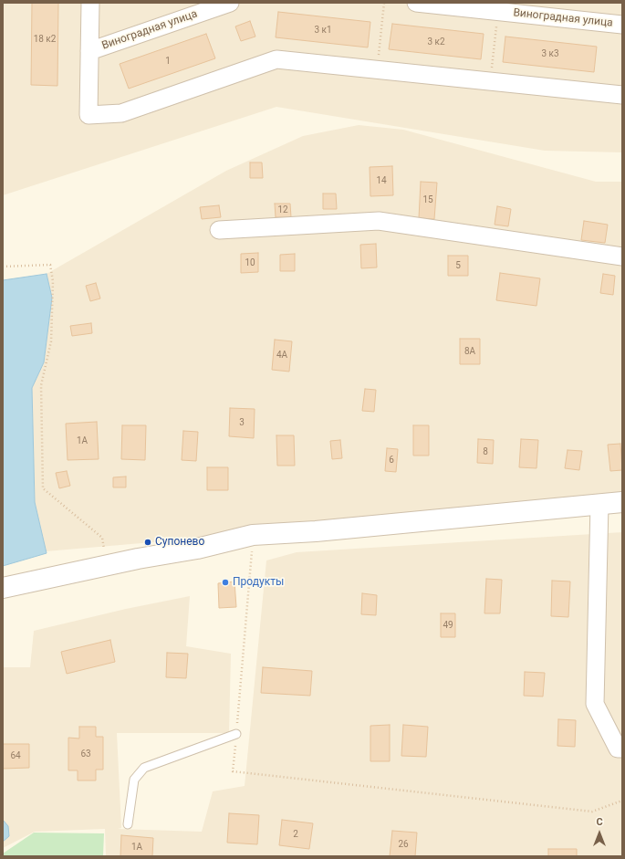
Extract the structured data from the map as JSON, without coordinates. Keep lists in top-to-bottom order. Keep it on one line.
{"streets":{"street":["Виноградная улица"]},"places":["Супонево","Продукты"],"house_numbers":["3 к1","18 к2","3 к2","3 к3","1","14","15","12","10","5","8А","4А","3","1А","8","6","49","63","64","2","26","1А"],"north":"top"}
